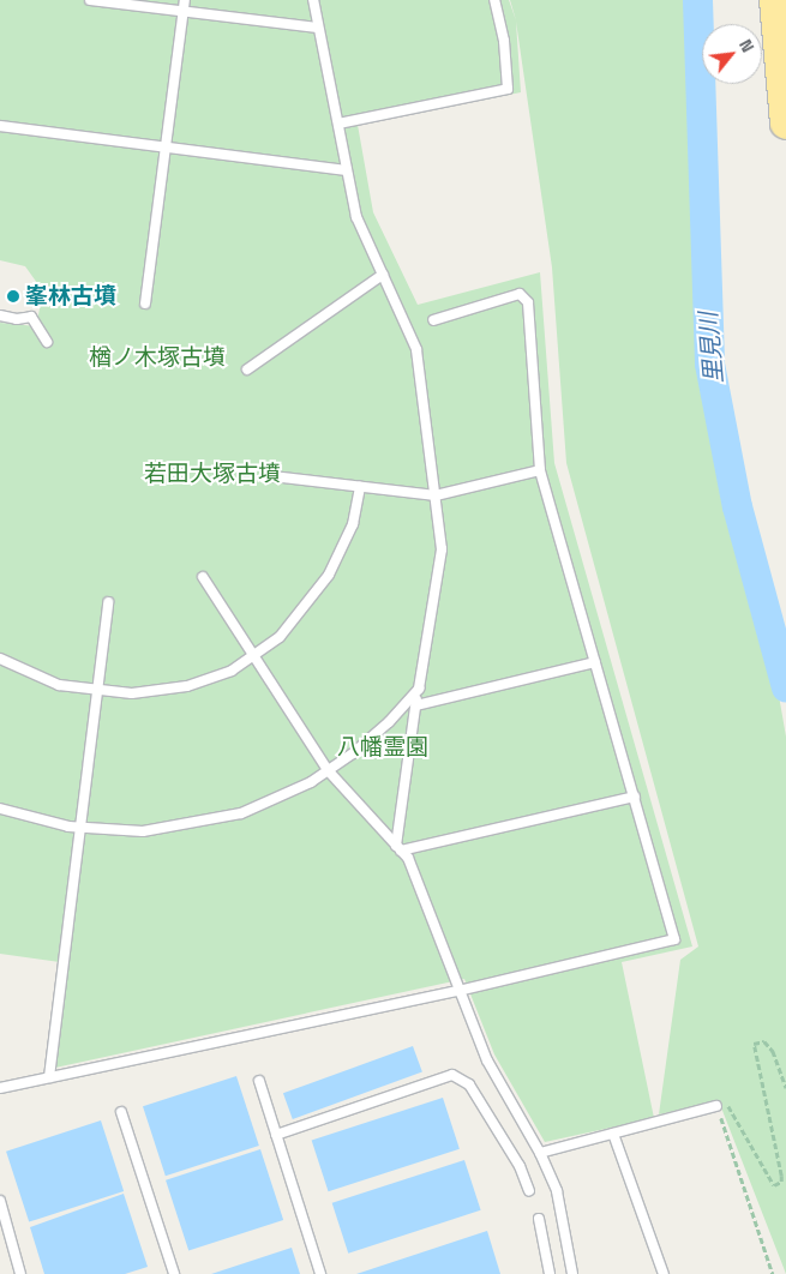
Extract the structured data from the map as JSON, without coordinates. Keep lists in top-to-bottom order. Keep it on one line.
{"water":["里見川"],"parks":["楢ノ木塚古墳","若田大塚古墳","八幡霊園"],"places":["峯林古墳"],"north":"top right"}
